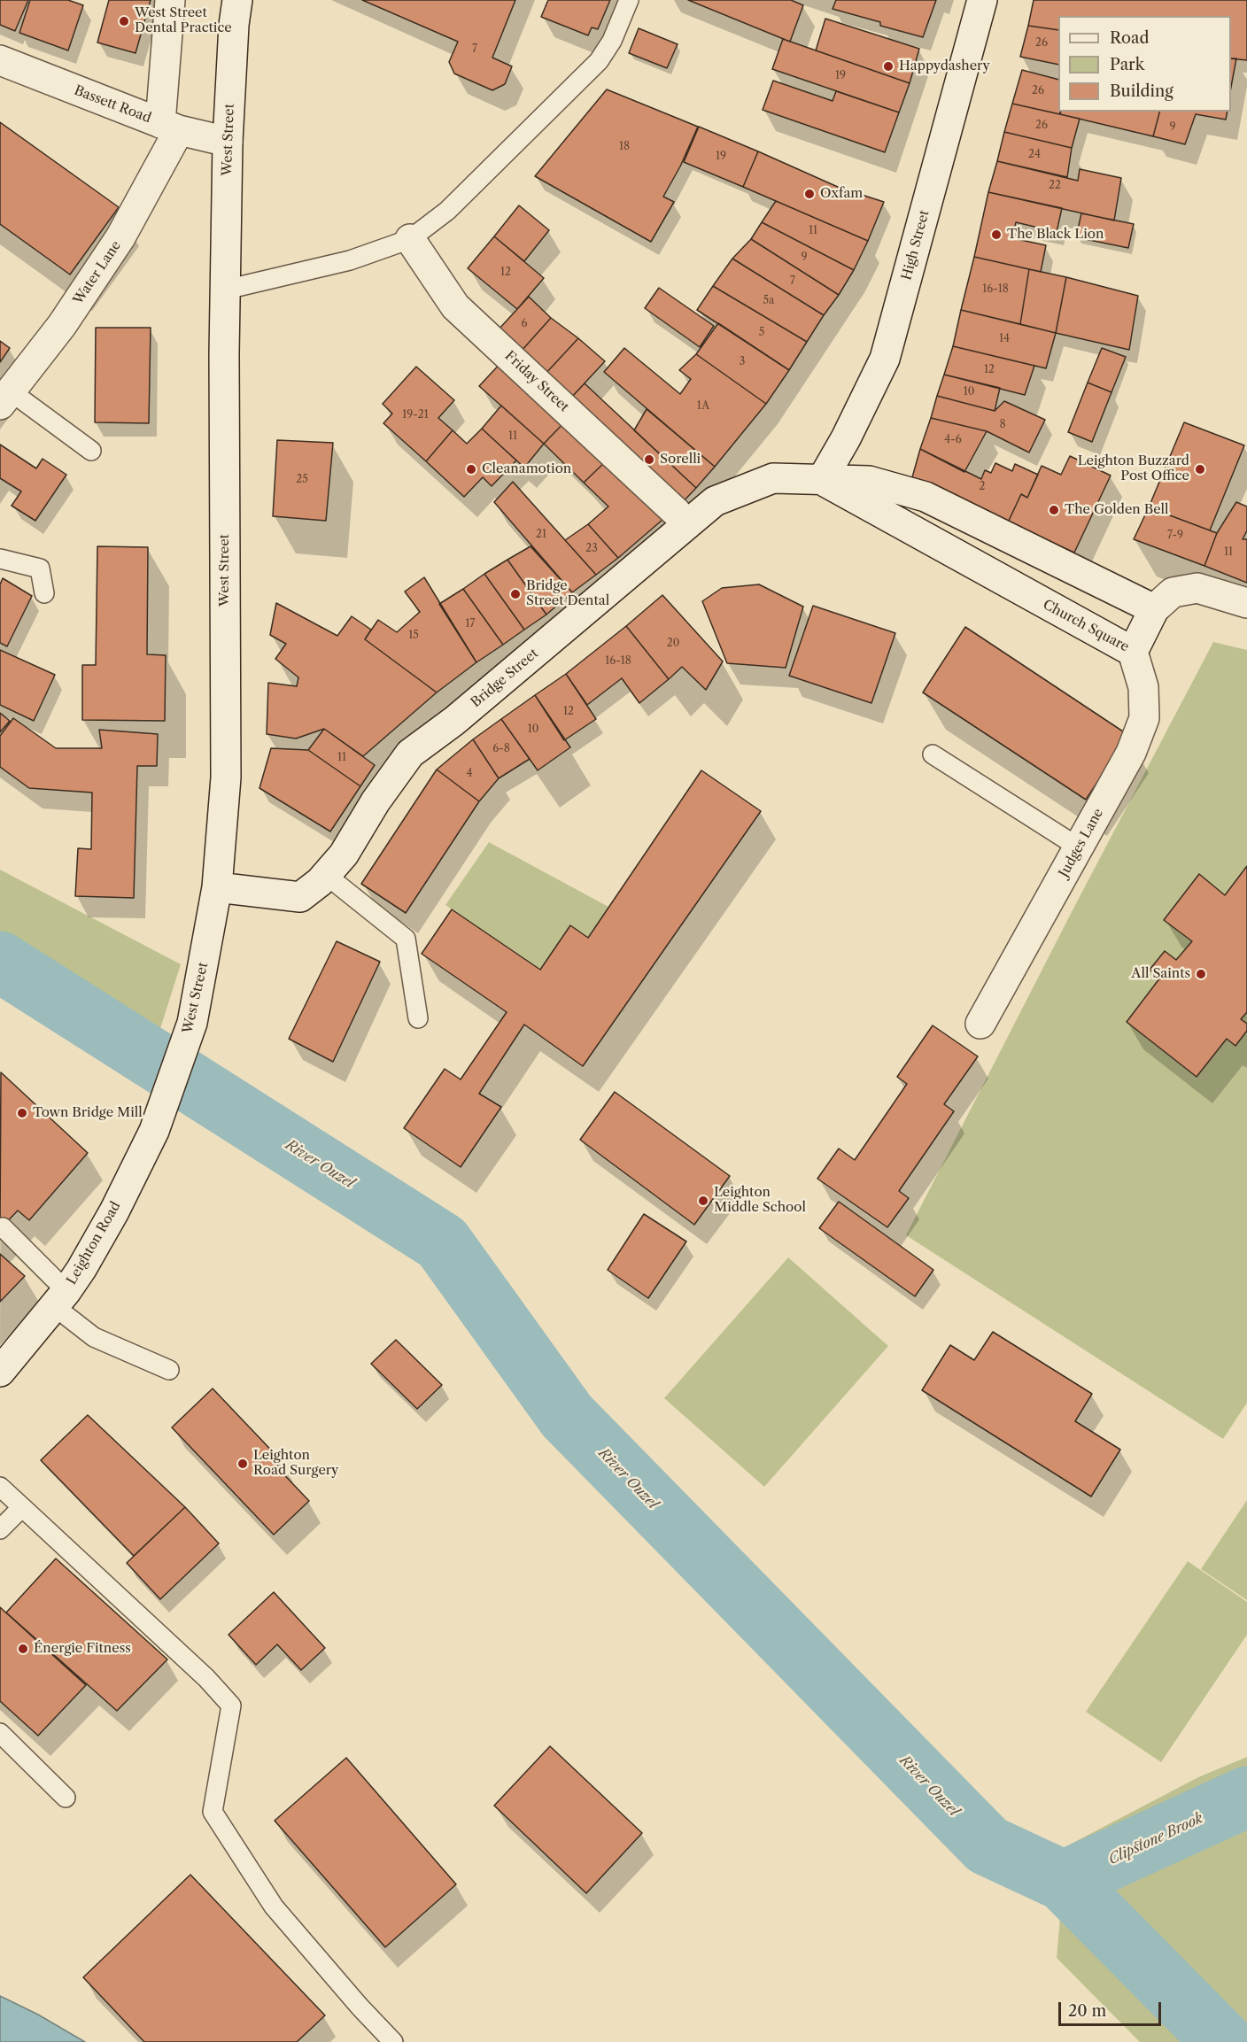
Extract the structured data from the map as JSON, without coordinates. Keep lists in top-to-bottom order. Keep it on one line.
{"streets":{"street":["Bassett Road","West Street","High Street","Water Lane","Friday Street","Church Square","Bridge Street","Judges Lane","Leighton Road"]},"crossings":[["Bassett Road","West Street"],["Bassett Road","Water Lane"],["West Street","Bridge Street"],["West Street","Leighton Road"],["High Street","Church Square"],["High Street","Bridge Street"],["Church Square","Bridge Street"],["Church Square","Judges Lane"]],"water":["River Ouzel","Clipstone Brook"],"places":["West Street Dental Practice","Happydashery","Oxfam","The Black Lion","Sorelli","Cleanamotion","Leighton Buzzard Post Office","The Golden Bell","Bridge Street Dental","All Saints","Town Bridge Mill","Leighton Middle School","Leighton Road Surgery","Énergie Fitness"],"house_numbers":["26","7","19","26","26","9","18","24","19","22","11","9","12","7","16-18","5a","6","5","14","3","12","10","1A","19-21","8","11","4-6","25","2","21","7-9","23","11","17","15","20","16-18","12","10","6-8","11","4"],"legend":["Road","Park","Building"],"scale_bar":"20 m"}
